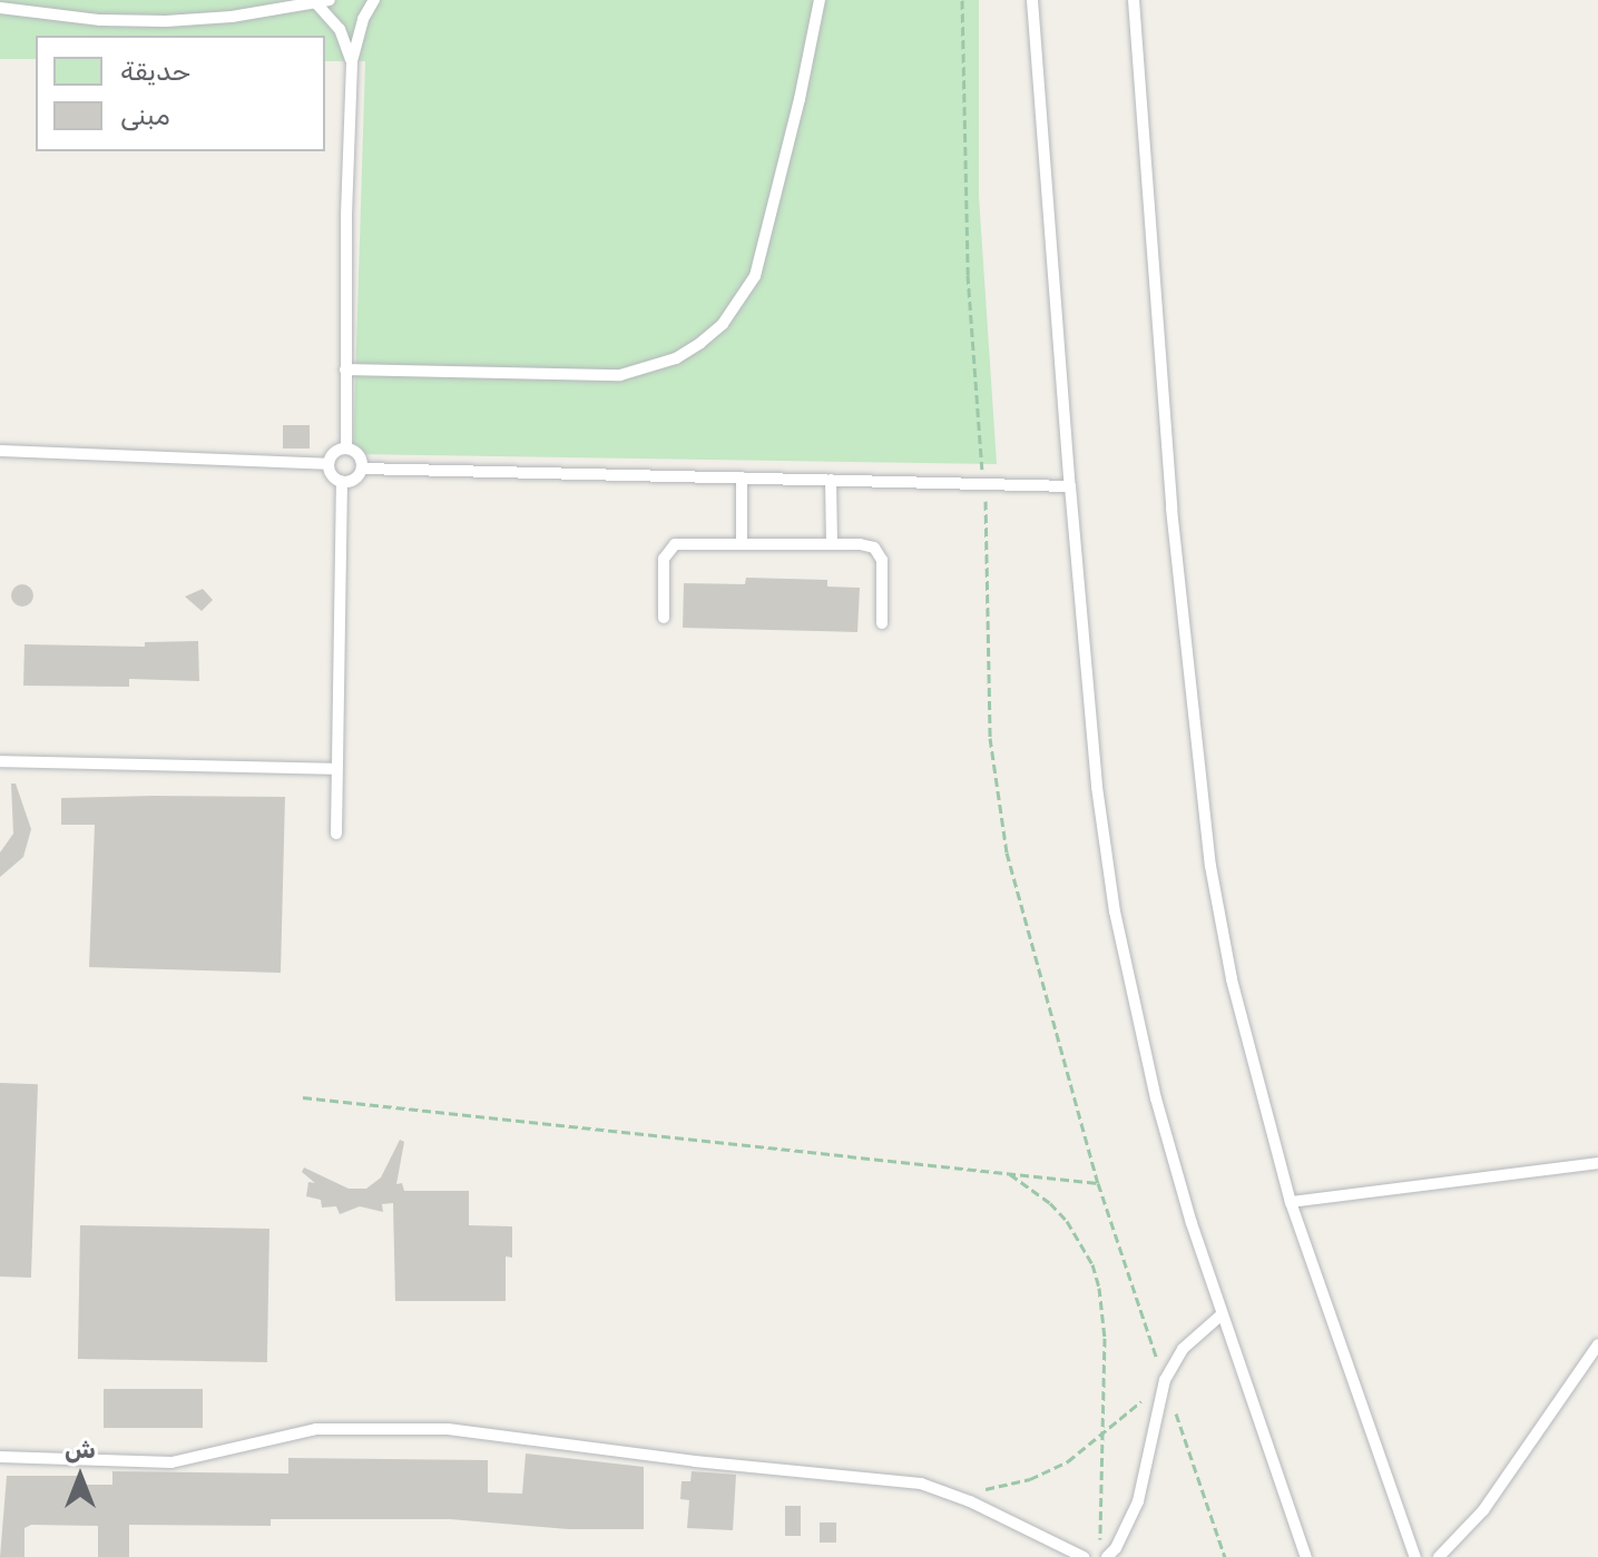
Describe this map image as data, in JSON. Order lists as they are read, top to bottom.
{
  "legend": ["حديقة", "مبنى"],
  "north": "top"
}
